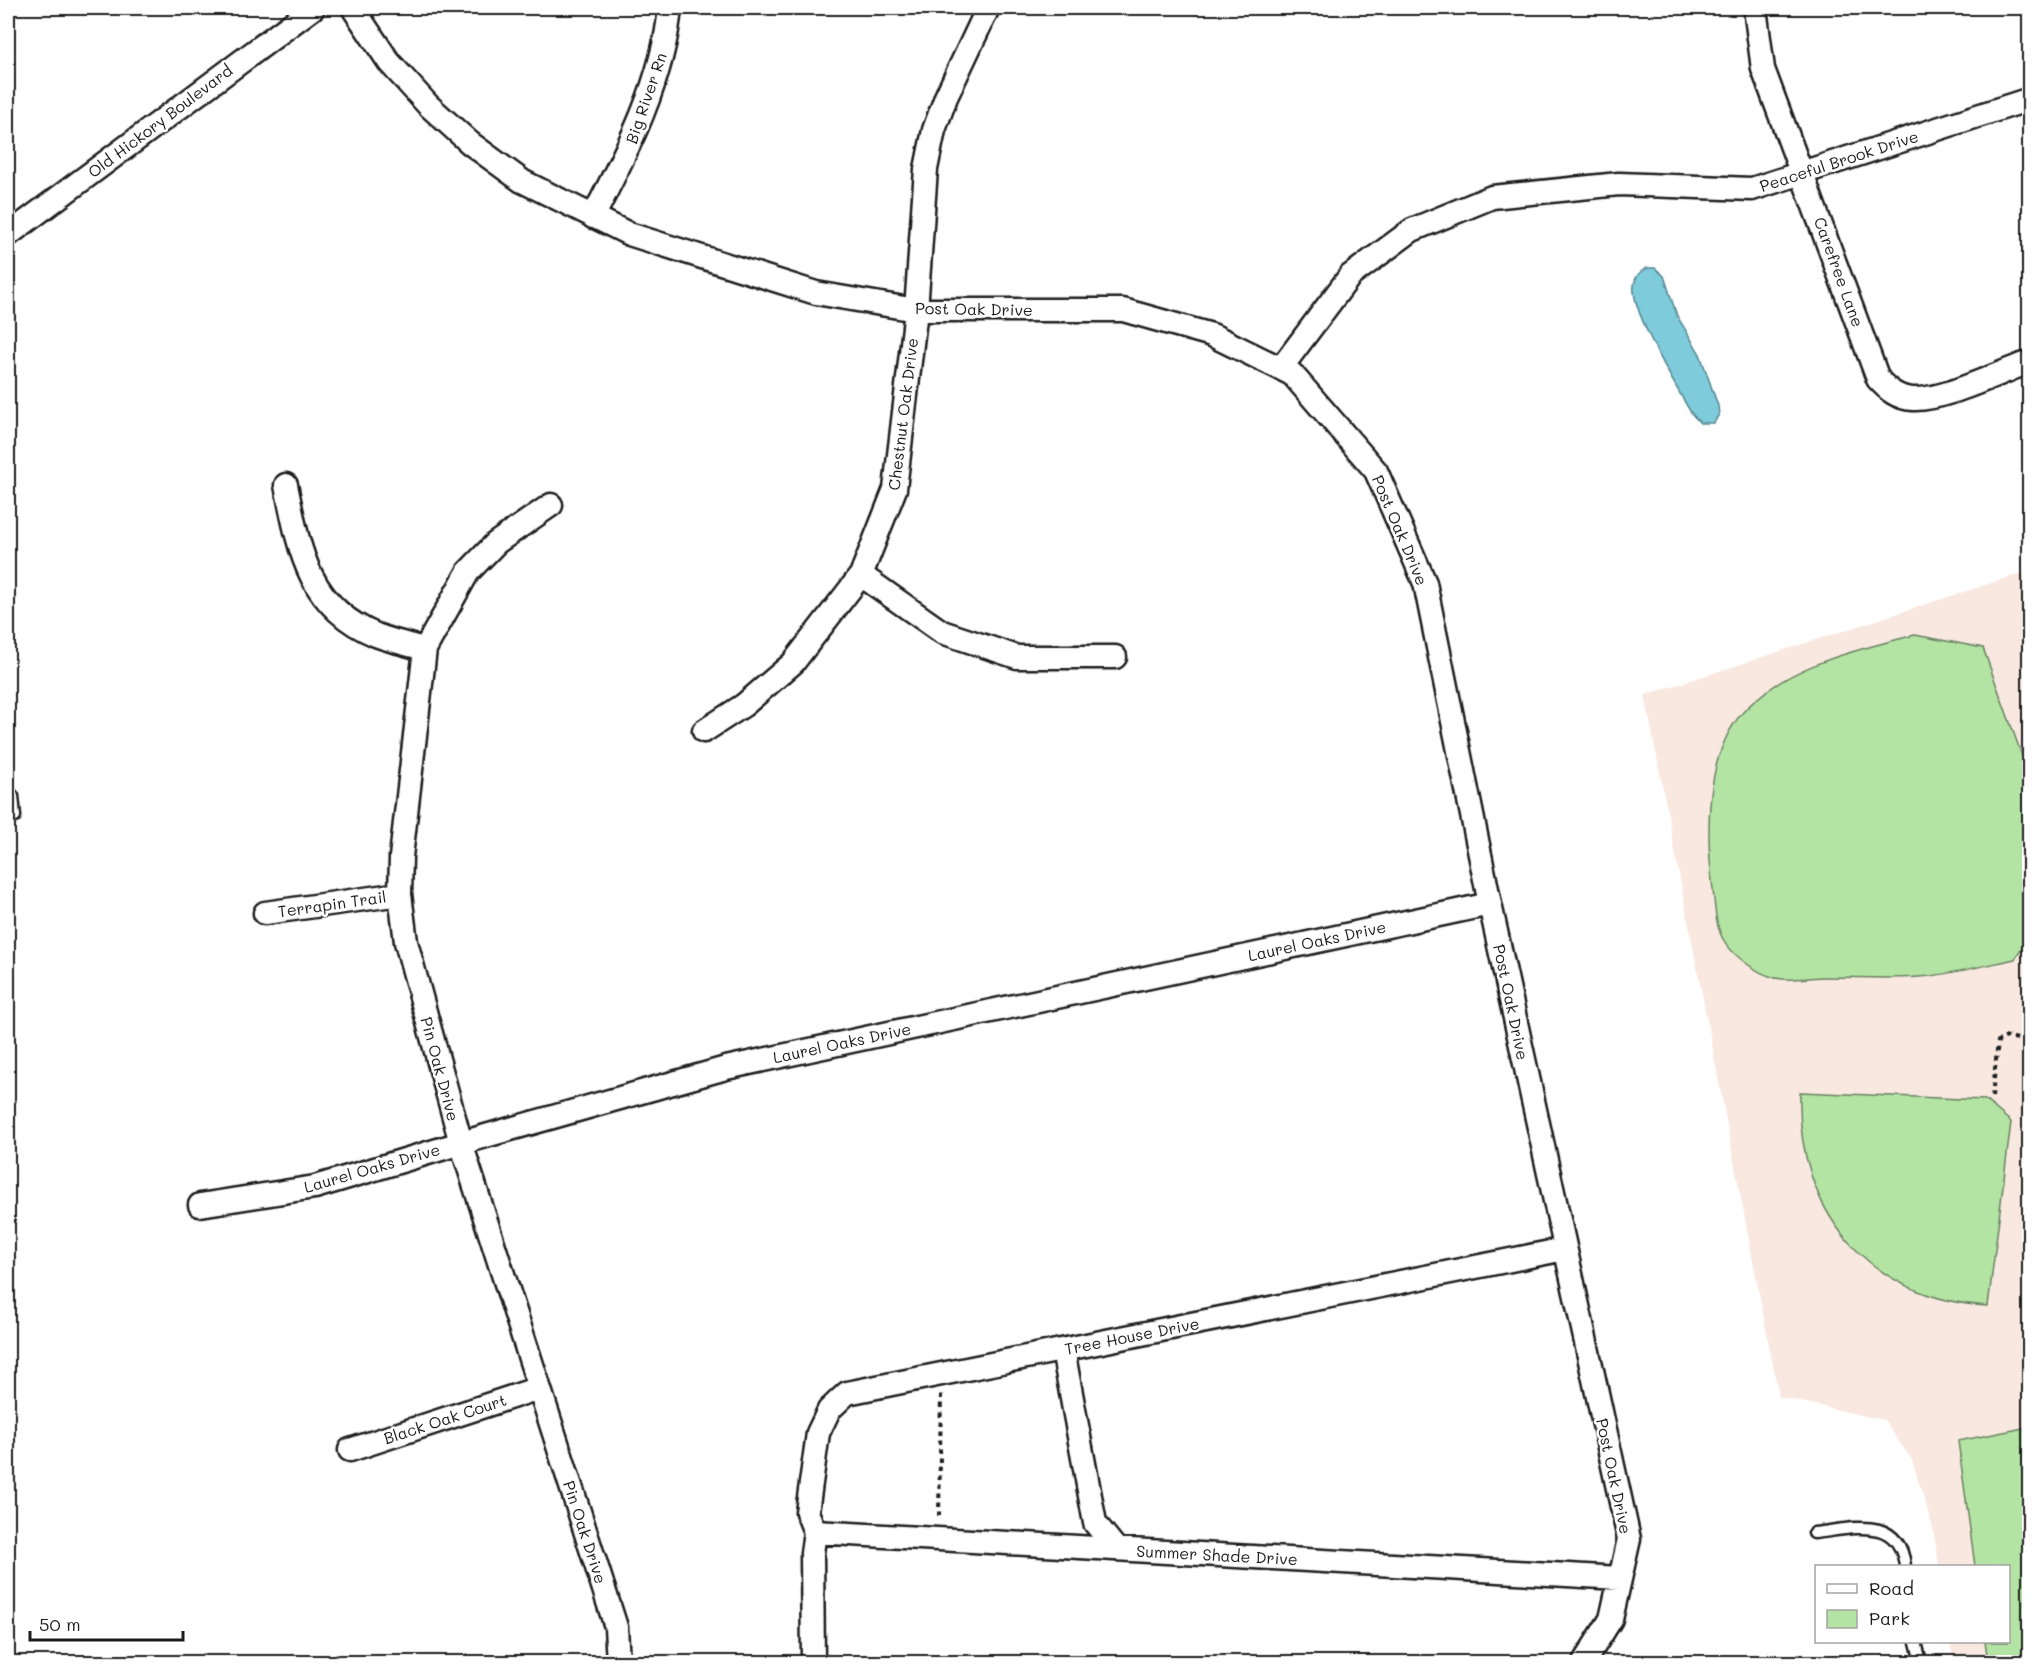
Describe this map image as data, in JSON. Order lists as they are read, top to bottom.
{
  "streets": {
    "street": [
      "Big River Rn",
      "Old Hickory Boulevard",
      "Peaceful Brook Drive",
      "Carefree Lane",
      "Post Oak Drive",
      "Chestnut Oak Drive",
      "Terrapin Trail",
      "Laurel Oaks Drive",
      "Pin Oak Drive",
      "Tree House Drive",
      "Black Oak Court",
      "Summer Shade Drive"
    ]
  },
  "crossings": [
    ["Big River Rn", "Post Oak Drive"],
    ["Peaceful Brook Drive", "Carefree Lane"],
    ["Peaceful Brook Drive", "Post Oak Drive"],
    ["Post Oak Drive", "Chestnut Oak Drive"],
    ["Post Oak Drive", "Laurel Oaks Drive"],
    ["Post Oak Drive", "Tree House Drive"],
    ["Post Oak Drive", "Summer Shade Drive"],
    ["Terrapin Trail", "Pin Oak Drive"],
    ["Laurel Oaks Drive", "Pin Oak Drive"],
    ["Pin Oak Drive", "Black Oak Court"],
    ["Tree House Drive", "Summer Shade Drive"]
  ],
  "legend": ["Road", "Park"],
  "scale_bar": "50 m"
}
